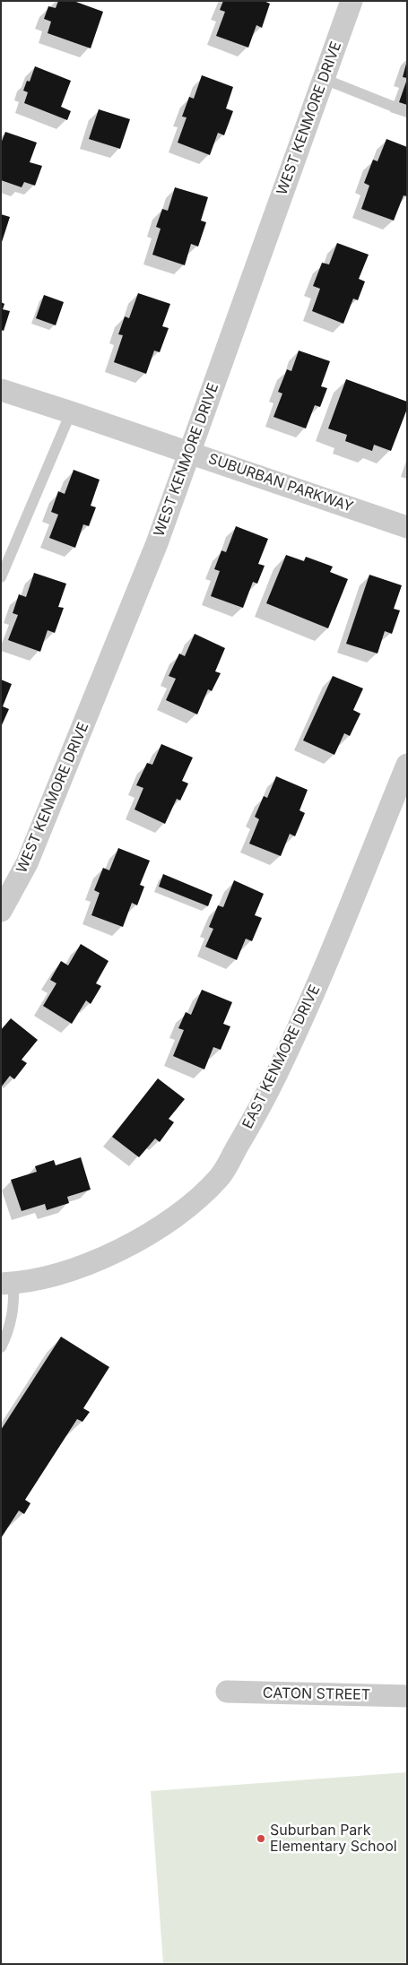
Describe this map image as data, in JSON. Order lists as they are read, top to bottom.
{
  "streets": {
    "street": [
      "WEST KENMORE DRIVE",
      "SUBURBAN PARKWAY",
      "EAST KENMORE DRIVE",
      "CATON STREET"
    ]
  },
  "crossings": [
    ["WEST KENMORE DRIVE", "SUBURBAN PARKWAY"]
  ],
  "places": ["Suburban Park Elementary School"]
}
